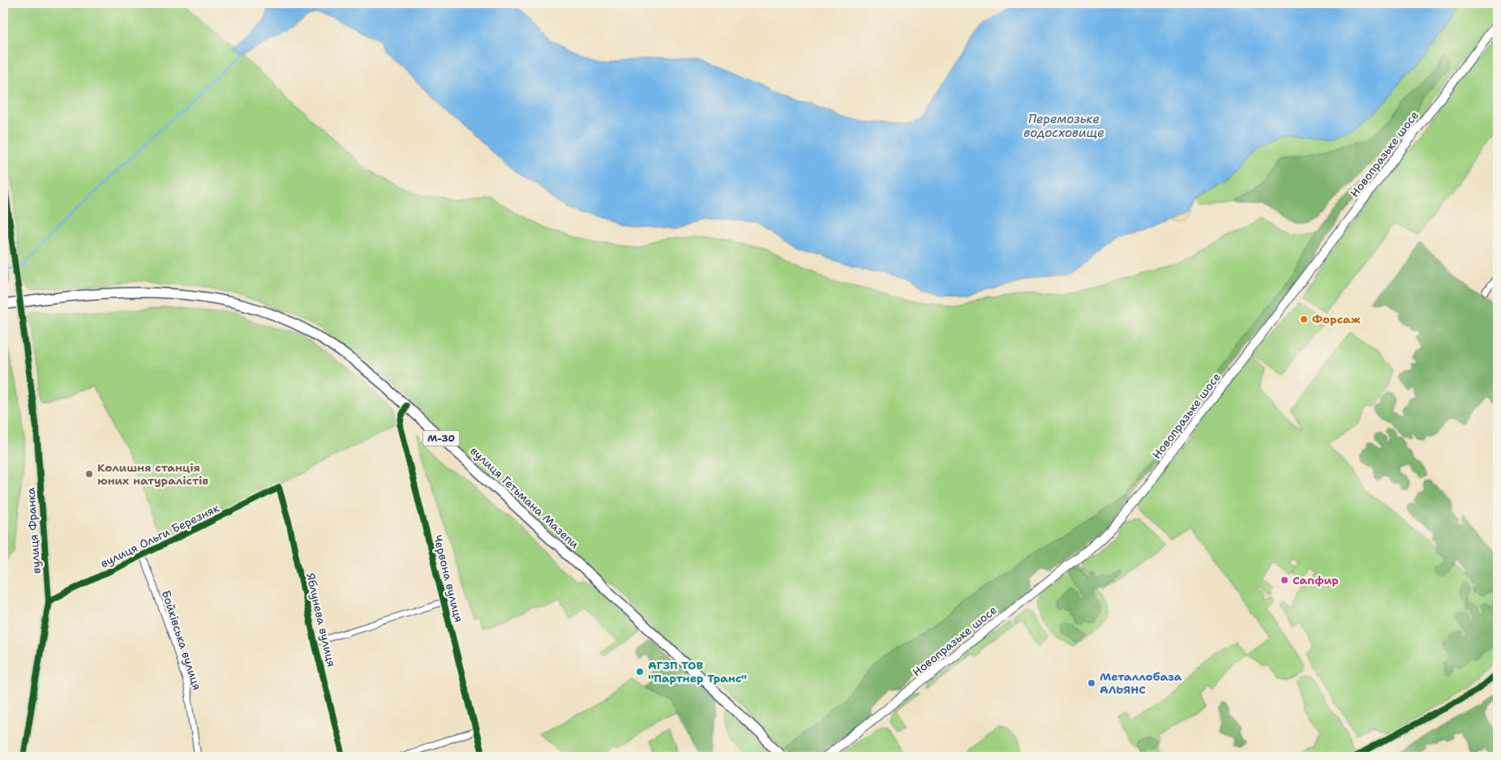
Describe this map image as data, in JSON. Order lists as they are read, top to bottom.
{
  "streets": {
    "highway": ["М-30", "вулиця Гетьмана Мазепи"],
    "main road": ["Новопразьке шосе"],
    "street": [
      "вулиця Франка",
      "вулиця Ольги Березняк",
      "Червона вулиця",
      "Яблунева вулиця",
      "Бойківська вулиця"
    ]
  },
  "crossings": [
    ["вулиця Гетьмана Мазепи", "вулиця Франка"],
    ["вулиця Гетьмана Мазепи", "Червона вулиця"],
    ["вулиця Франка", "вулиця Ольги Березняк"],
    ["вулиця Ольги Березняк", "Яблунева вулиця"],
    ["вулиця Ольги Березняк", "Бойківська вулиця"]
  ],
  "water": ["Перемозьке водосховище"],
  "places": [
    "Форсаж",
    "Колишня станція юних натуралістів",
    "Сапфир",
    "АГЗП ТОВ \"Партнер Транс\"",
    "Металлобаза АЛЬЯНС"
  ]
}
